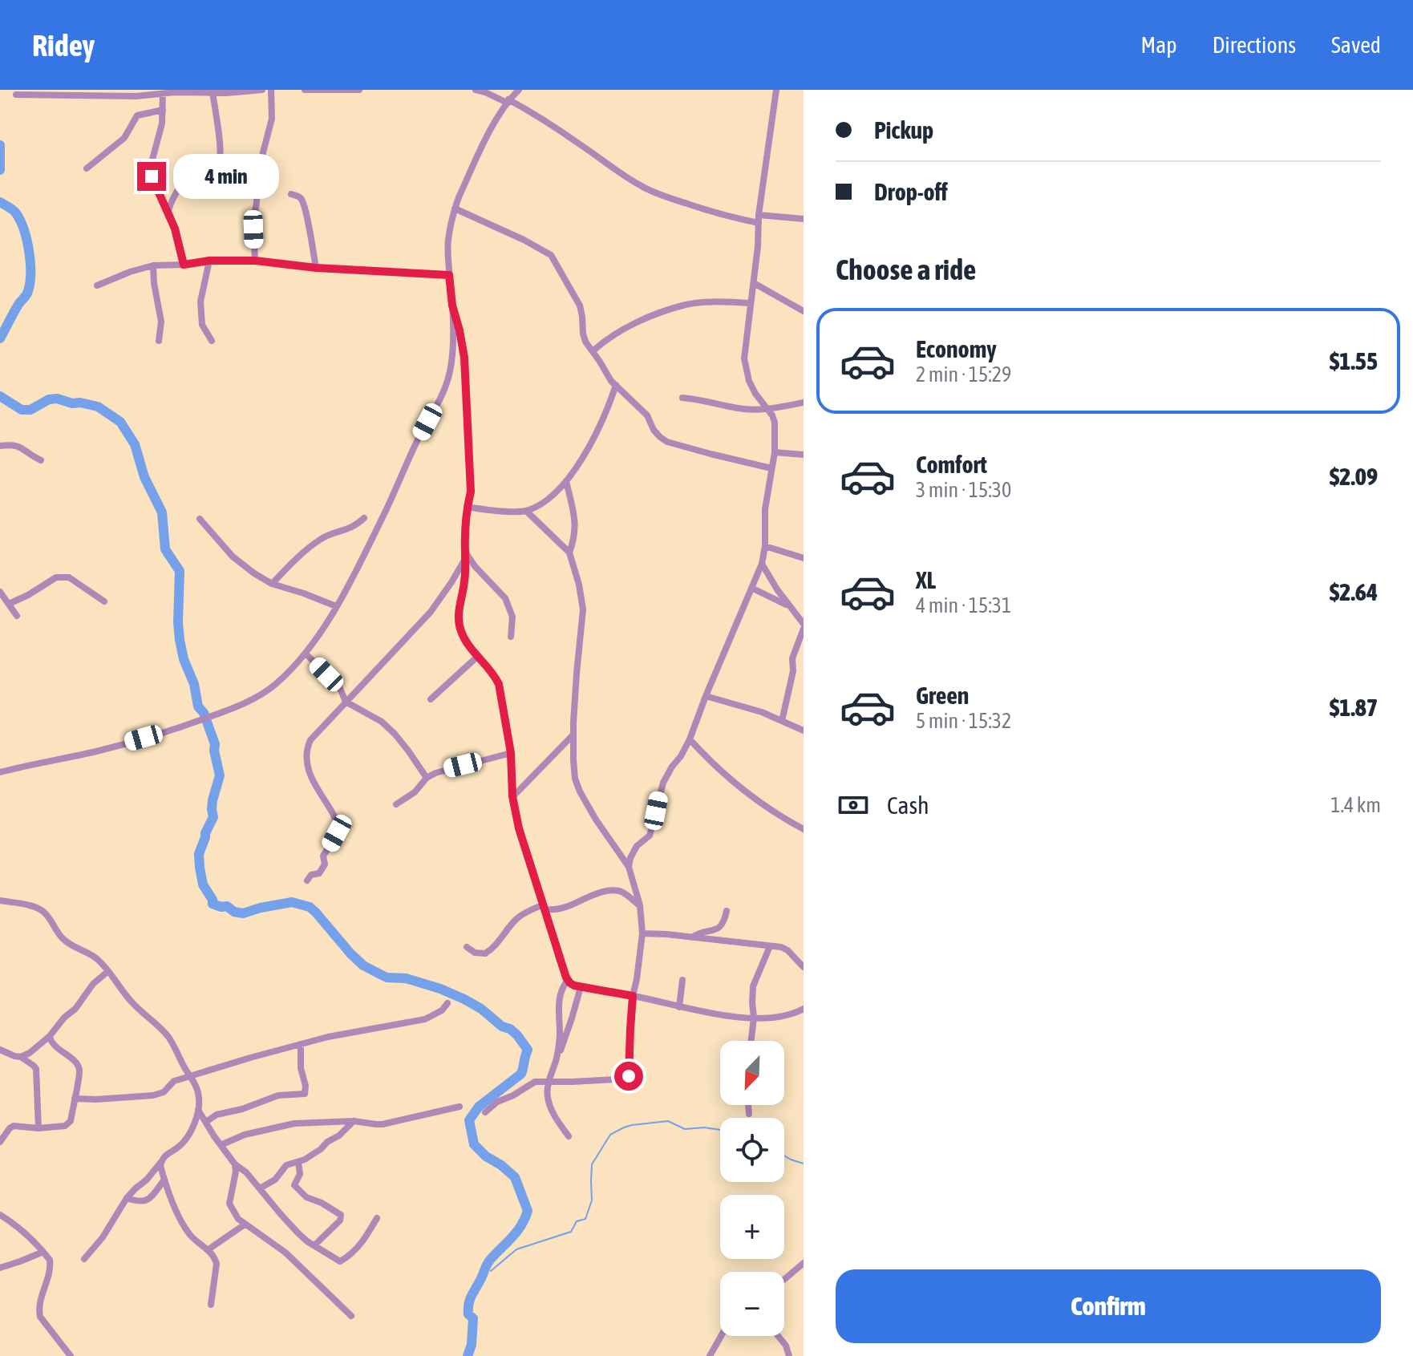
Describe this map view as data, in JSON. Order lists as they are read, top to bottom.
{
  "north": "bottom left",
  "page": {
    "header": "Ridey",
    "nav": ["Map", "Directions", "Saved"],
    "banner": ["Pickup", "Drop-off"],
    "bubble": "4 min",
    "heading": "Choose a ride",
    "list": [
      {
        "name": "Economy",
        "note": "2 min · 15:29",
        "value": "$1.55"
      },
      {
        "name": "Comfort",
        "note": "3 min · 15:30",
        "value": "$2.09"
      },
      {
        "name": "XL",
        "note": "4 min · 15:31",
        "value": "$2.64"
      },
      {
        "name": "Green",
        "note": "5 min · 15:32",
        "value": "$1.87"
      }
    ],
    "pay": ["Cash", "1.4 km"],
    "map_buttons": ["+", "−"],
    "buttons": "Confirm"
  }
}
